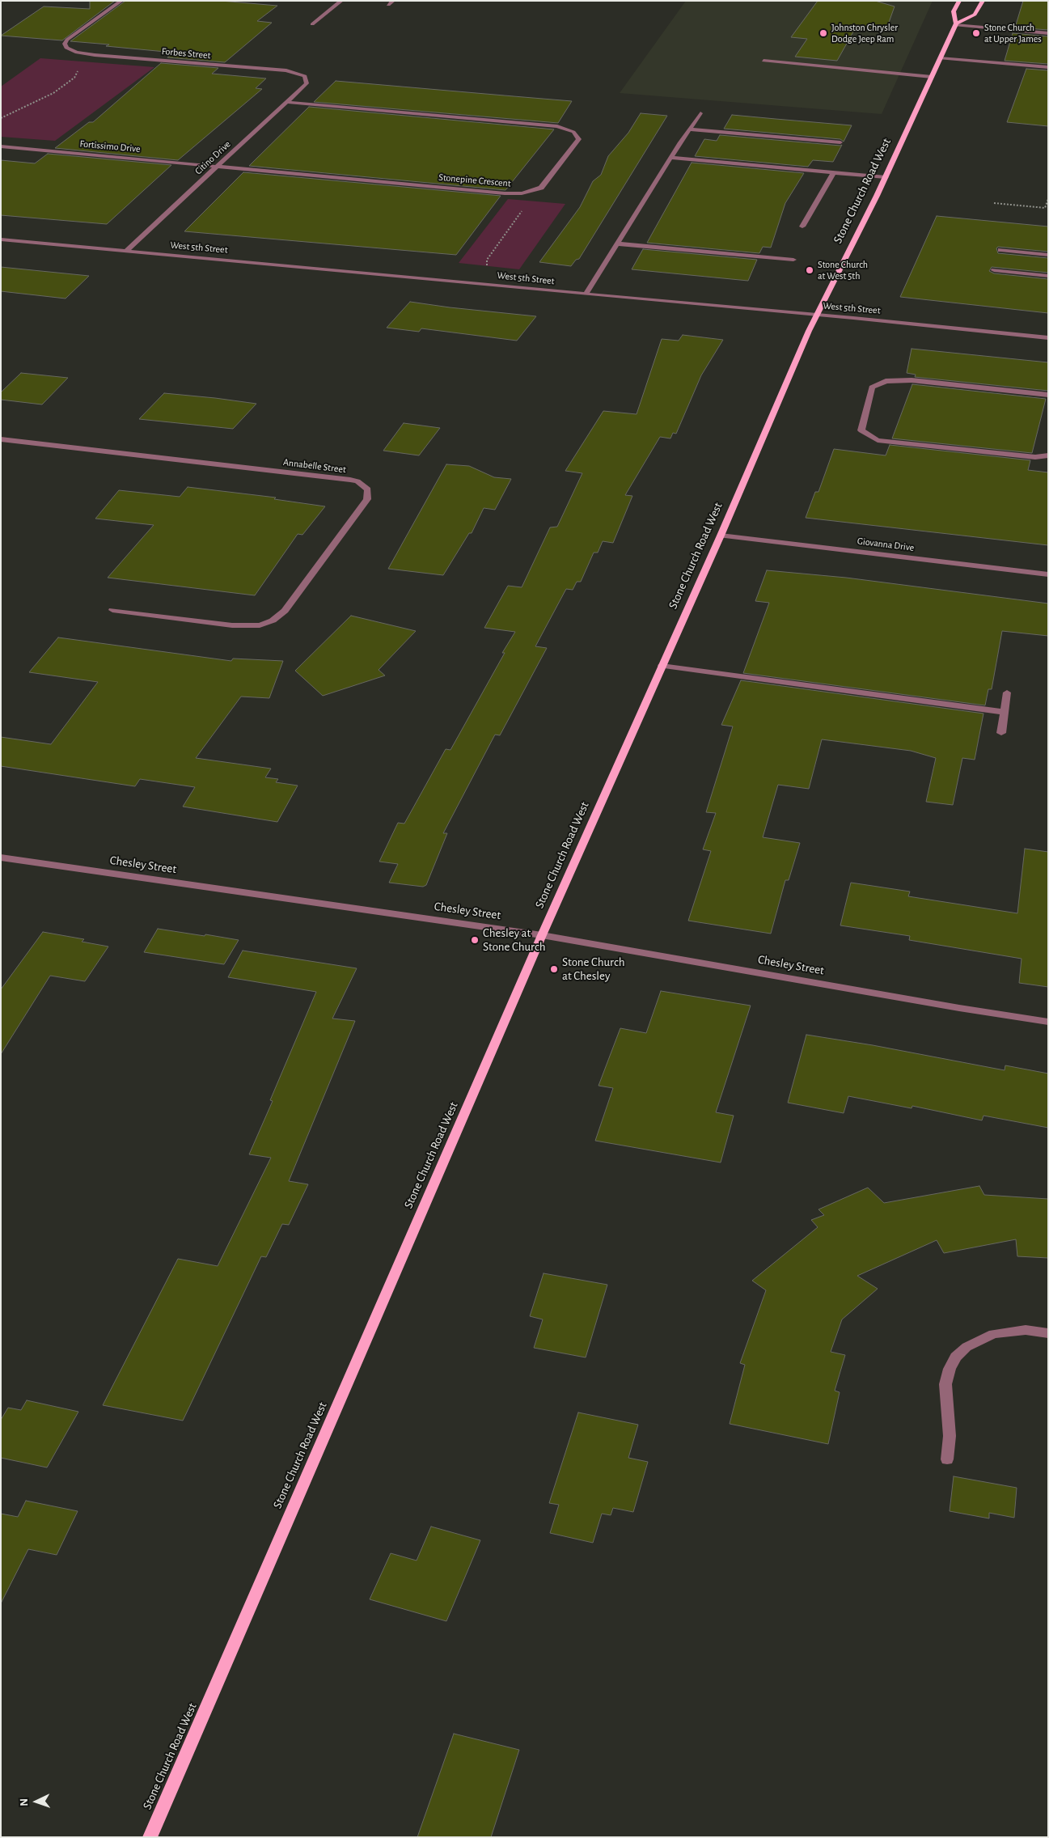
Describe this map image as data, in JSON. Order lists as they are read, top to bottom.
{
  "streets": {
    "main road": ["Stone Church Road West"],
    "street": [
      "Forbes Street",
      "Fortissimo Drive",
      "Citino Drive",
      "Stonepine Crescent",
      "West 5th Street",
      "Annabelle Street",
      "Giovanna Drive",
      "Chesley Street"
    ]
  },
  "crossings": [
    ["Forbes Street", "Citino Drive"],
    ["Fortissimo Drive", "Citino Drive"],
    ["Fortissimo Drive", "Stonepine Crescent"],
    ["Citino Drive", "Stonepine Crescent"],
    ["Citino Drive", "West 5th Street"],
    ["Stone Church Road West", "West 5th Street"],
    ["Stone Church Road West", "Giovanna Drive"],
    ["Stone Church Road West", "Chesley Street"]
  ],
  "places": [
    "Johnston Chrysler Dodge Jeep Ram",
    "Stone Church at Upper James",
    "Stone Church at West 5th",
    "Chesley at Stone Church",
    "Stone Church at Chesley"
  ],
  "north": "left"
}
